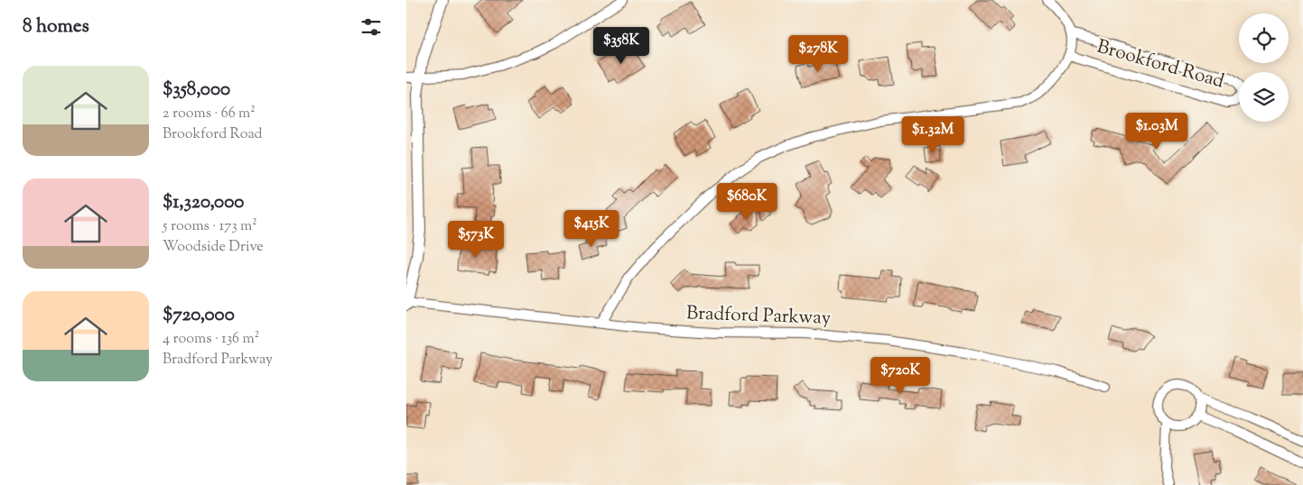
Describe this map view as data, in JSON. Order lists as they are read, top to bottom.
{
  "streets": {
    "street": ["Brookford Road", "Bradford Parkway"]
  },
  "page": {
    "heading": "8 homes",
    "price": [
      "$358K",
      "$278K",
      "$1.03M",
      "$1.32M",
      "$680K",
      "$415K",
      "$573K",
      "$720K"
    ],
    "list": [
      {
        "name": "$358,000",
        "note": "2 rooms · 66 m² · Brookford Road"
      },
      {
        "name": "$1,320,000",
        "note": "5 rooms · 173 m² · Woodside Drive"
      },
      {
        "name": "$720,000",
        "note": "4 rooms · 136 m² · Bradford Parkway"
      }
    ]
  }
}
